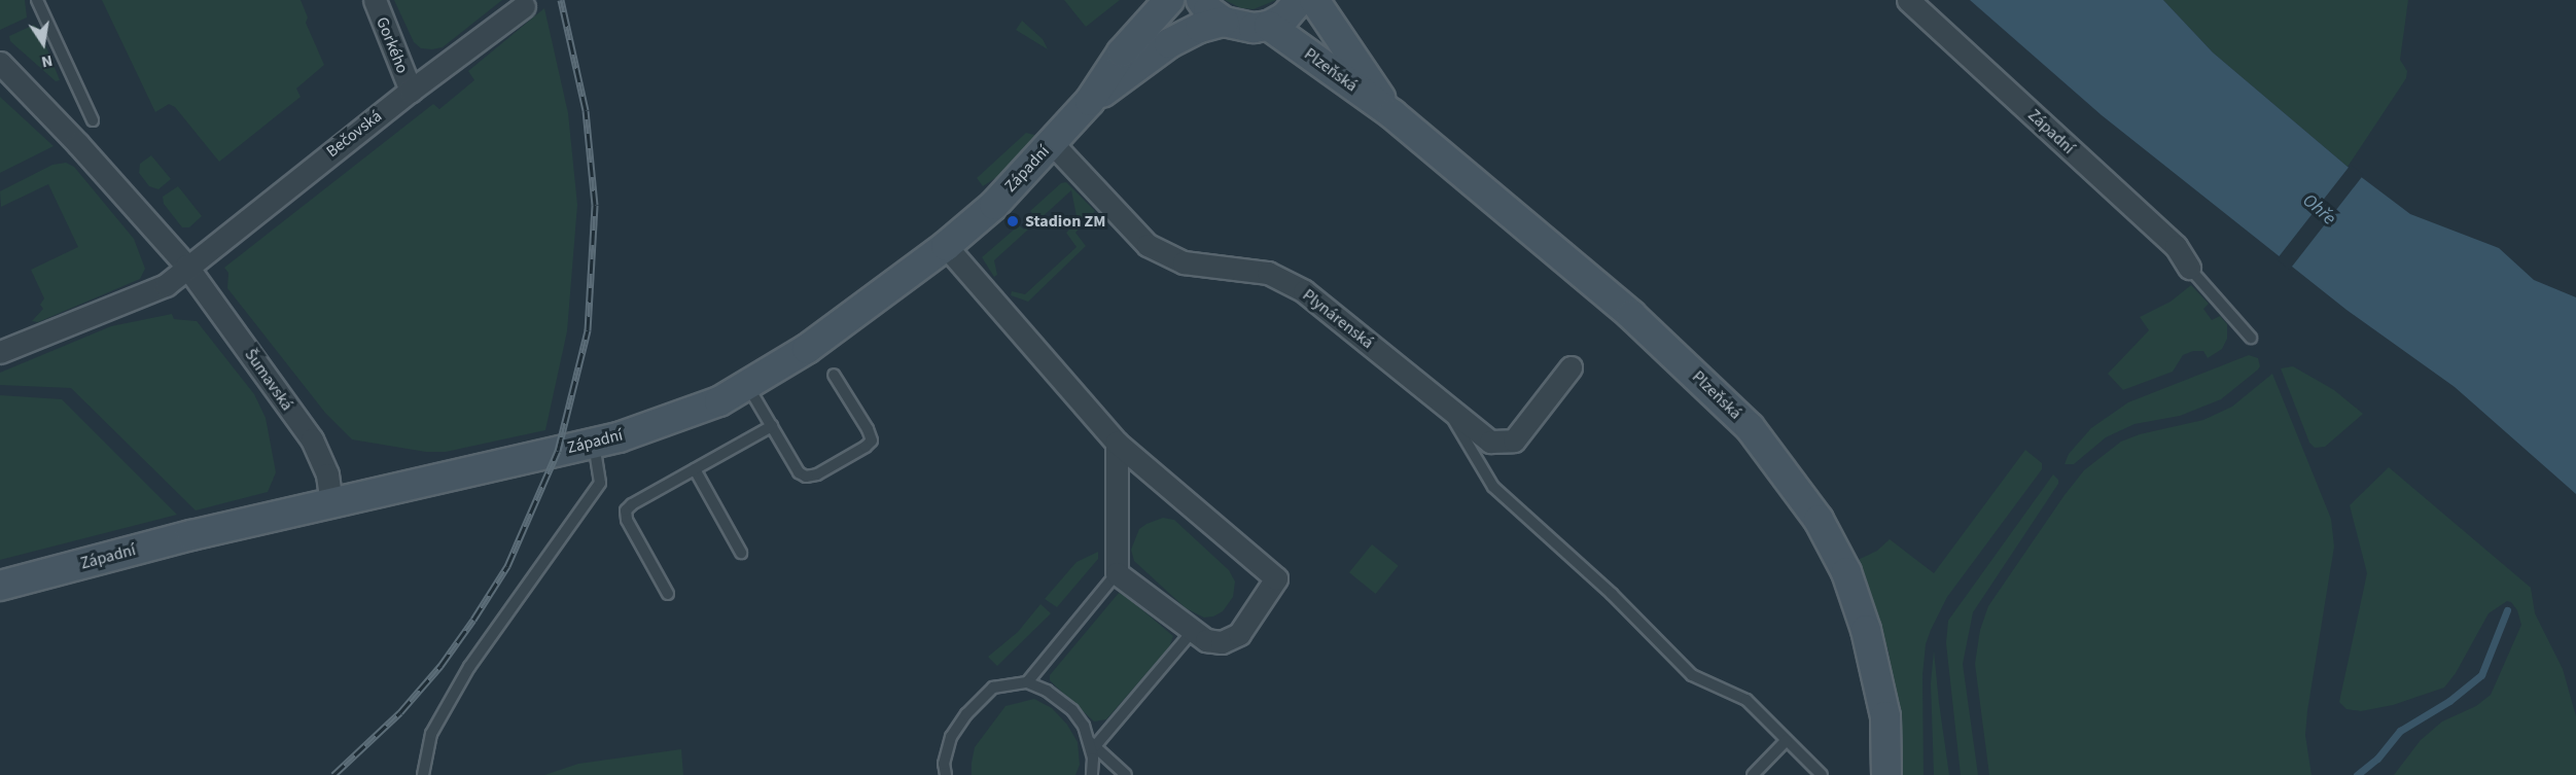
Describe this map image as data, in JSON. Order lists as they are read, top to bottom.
{
  "streets": {
    "street": [
      "Gorkého",
      "Plzeňská",
      "Západní",
      "Bečovská",
      "Plynárenská",
      "Šumavská"
    ]
  },
  "crossings": [
    ["Gorkého", "Bečovská"],
    ["Plzeňská", "Západní"],
    ["Západní", "Plynárenská"],
    ["Západní", "Šumavská"],
    ["Bečovská", "Šumavská"]
  ],
  "water": ["Ohře"],
  "places": ["Stadion ZM"],
  "north": "bottom"
}
